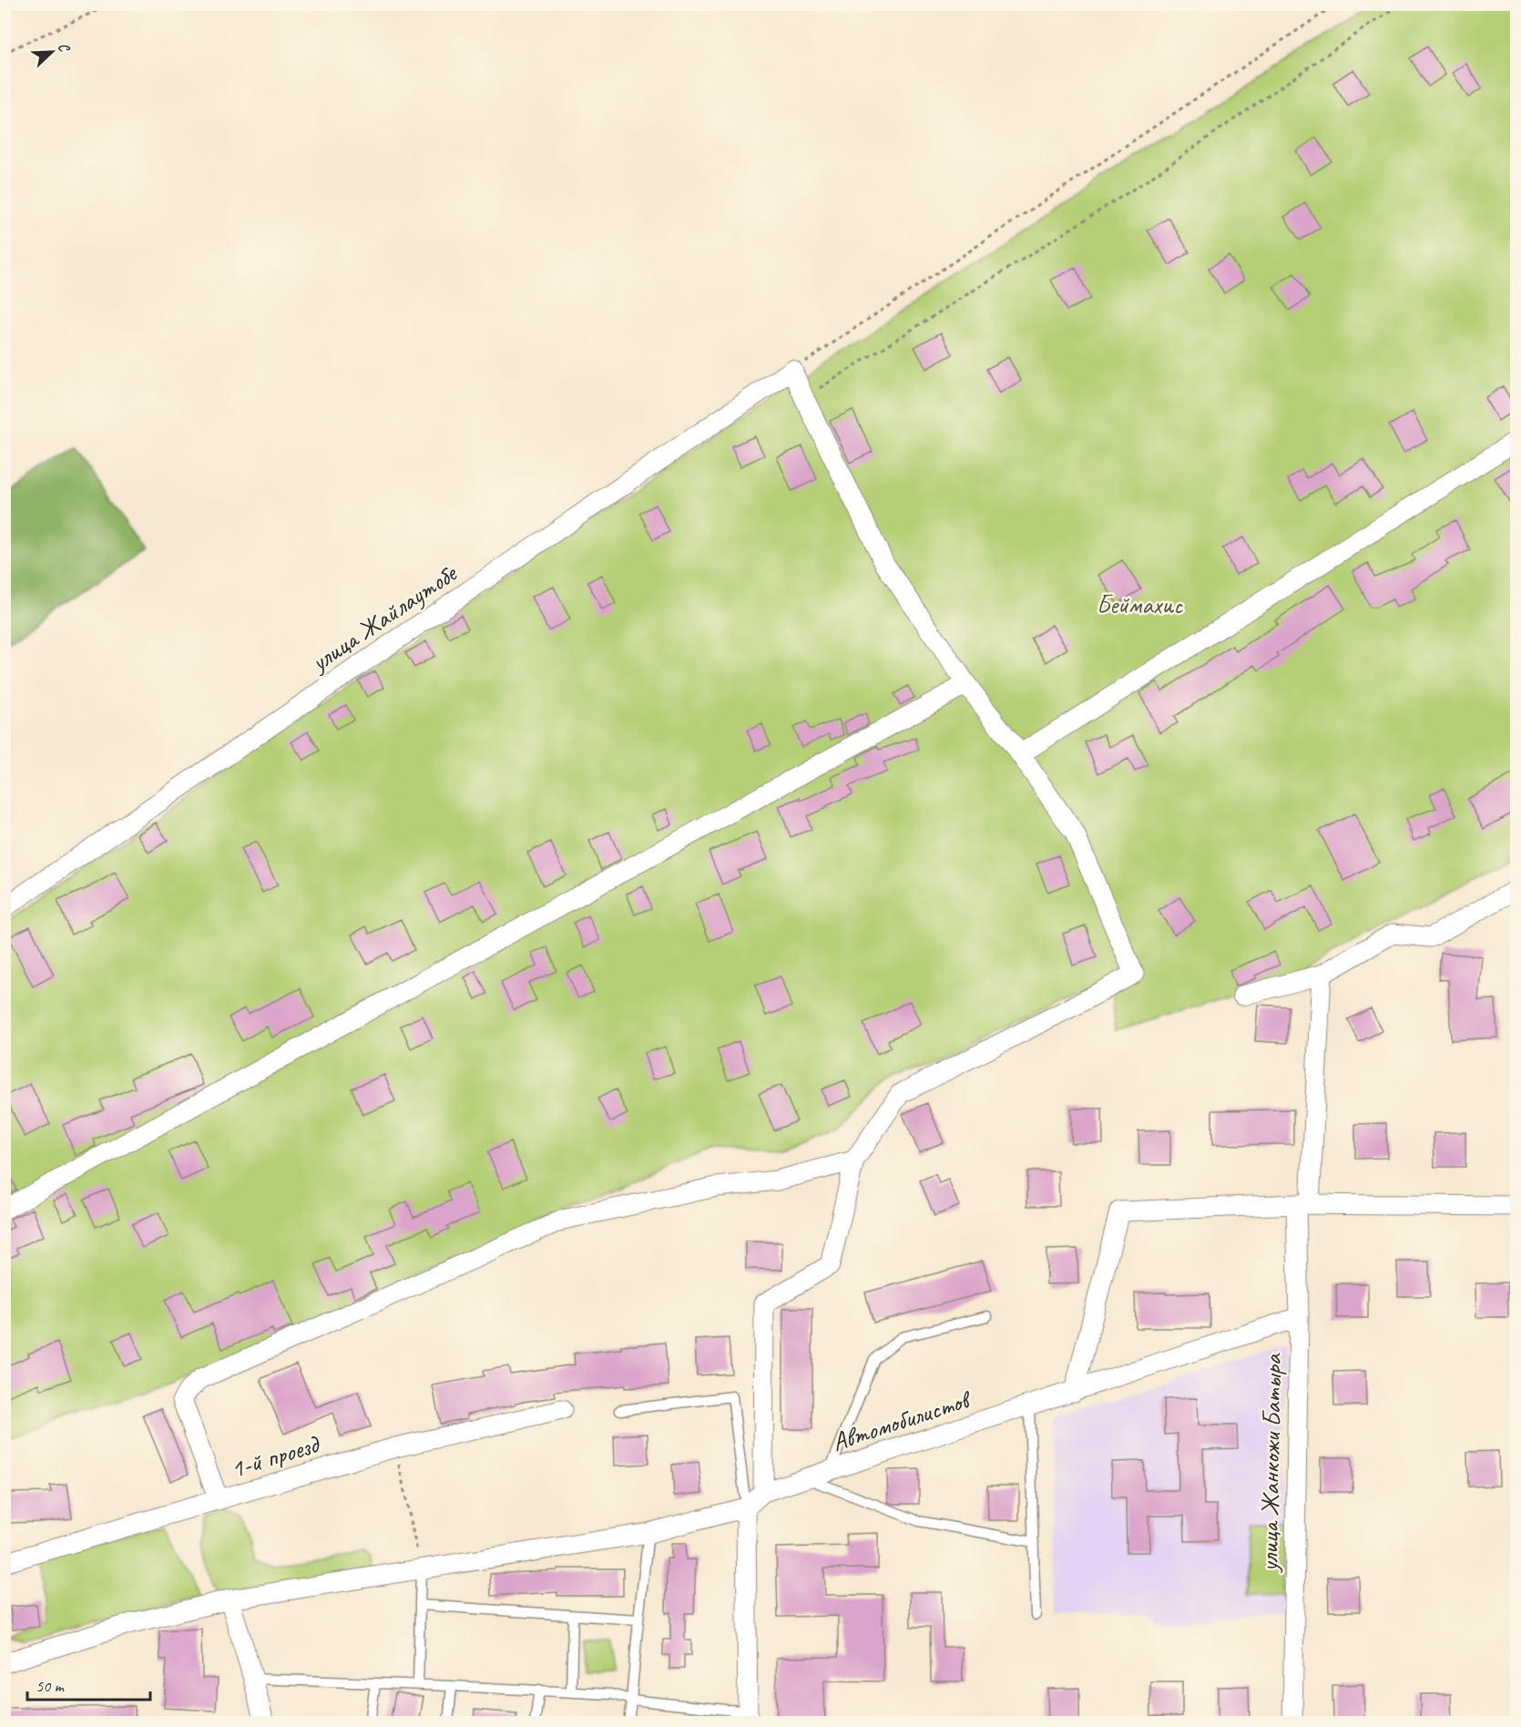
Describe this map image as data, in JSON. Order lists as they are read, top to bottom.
{
  "streets": {
    "street": [
      "улица Жайлаутобе",
      "Автомобилистов",
      "1-й проезд",
      "улица Жанкожи Батыра"
    ]
  },
  "crossings": [
    ["Автомобилистов", "улица Жанкожи Батыра"]
  ],
  "parks": ["Беймахис"],
  "scale_bar": "50 m",
  "north": "top right"
}
